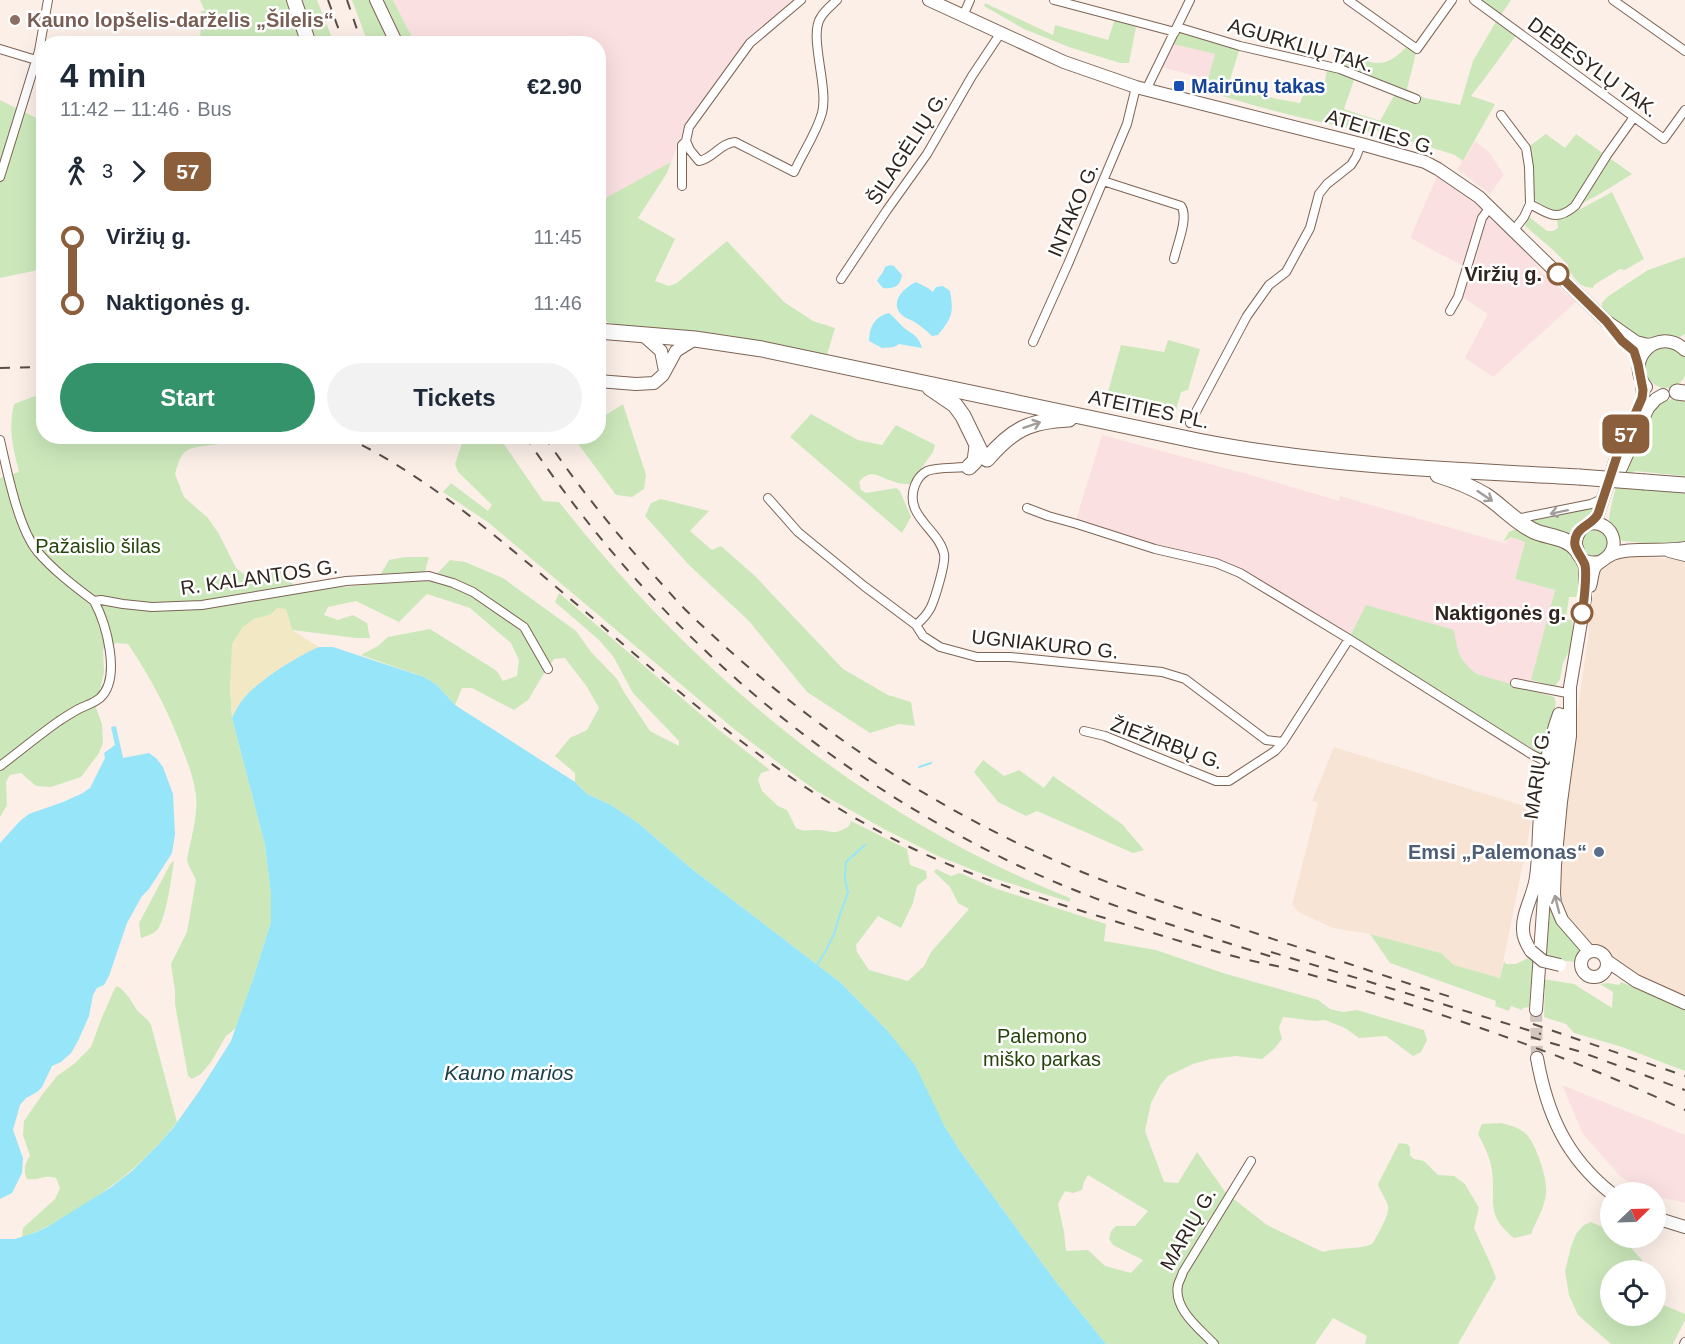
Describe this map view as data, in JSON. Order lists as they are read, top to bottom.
{
  "streets": {
    "highway": ["ATEITIES PL."],
    "street": [
      "AGURKLIŲ TAK.",
      "DEBESYLŲ TAK.",
      "ATEITIES G.",
      "ŠILAGĖLIŲ G.",
      "INTAKO G.",
      "R. KALANTOS G.",
      "UGNIAKURO G.",
      "ŽIEŽIRBŲ G.",
      "MARIŲ G."
    ]
  },
  "crossings": [
    ["AGURKLIŲ TAK.", "INTAKO G."],
    ["ATEITIES G.", "ŠILAGĖLIŲ G."],
    ["ATEITIES G.", "INTAKO G."],
    ["UGNIAKURO G.", "ŽIEŽIRBŲ G."]
  ],
  "water": ["Kauno marios"],
  "parks": ["Pažaislio šilas", "Palemono miško parkas"],
  "places": {
    "other": [
      "Kauno lopšelis-darželis „Šilelis“",
      "Viržių g.",
      "Naktigonės g.",
      "Emsi „Palemonas“"
    ],
    "transit": ["Mairūnų takas"]
  },
  "lines": ["bus line 57"],
  "north": "top right",
  "page": {
    "on_map": "57",
    "heading": ["4 min", "11:42 – 11:46 · Bus", "€2.90"],
    "legs": ["3", "57"],
    "list": [
      {
        "name": "Viržių g.",
        "value": "11:45"
      },
      {
        "name": "Naktigonės g.",
        "value": "11:46"
      }
    ],
    "buttons": ["Start", "Tickets"]
  }
}
